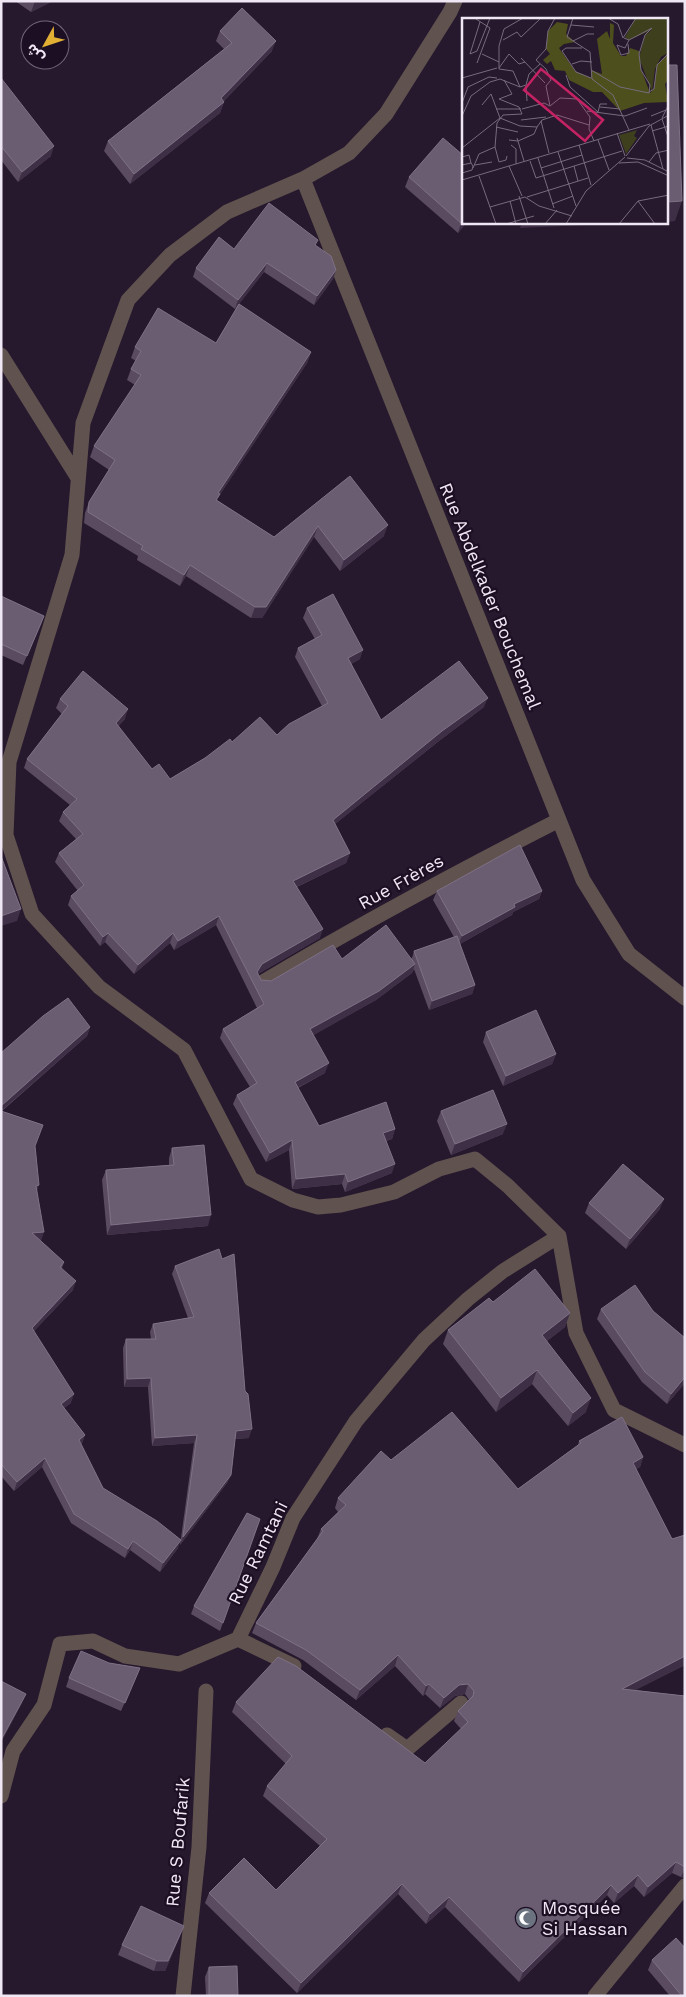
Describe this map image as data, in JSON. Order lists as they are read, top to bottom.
{
  "streets": {
    "street": [
      "Rue Abdelkader Bouchemal",
      "Rue Frères",
      "Rue Ramtani",
      "Rue S Boufarik"
    ]
  },
  "crossings": [
    ["Rue Abdelkader Bouchemal", "Rue Frères"]
  ],
  "places": {
    "mosque": ["Mosquée Si Hassan"]
  },
  "north": "bottom left"
}
